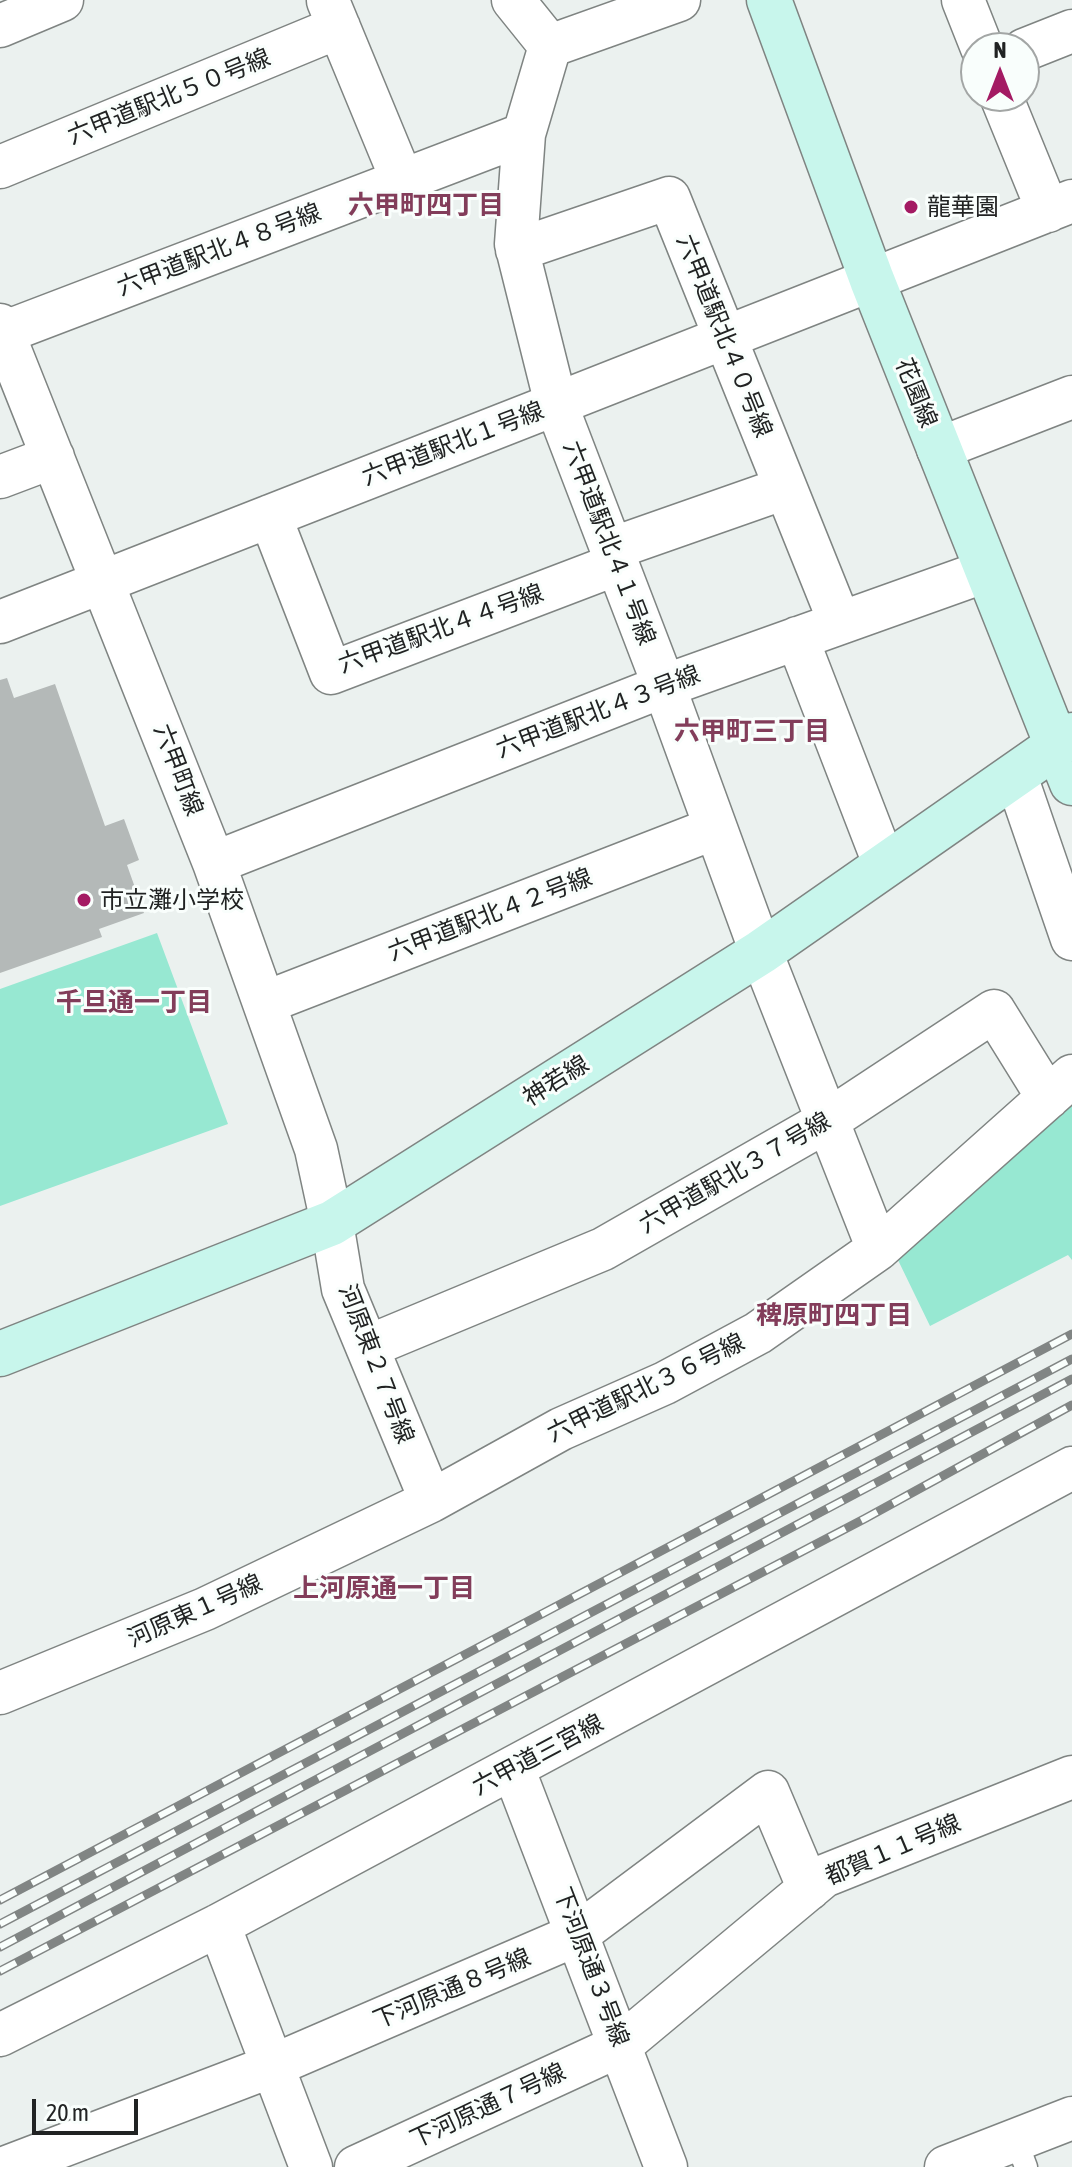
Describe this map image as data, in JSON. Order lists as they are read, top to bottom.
{
  "streets": {
    "street": [
      "六甲道駅北５０号線",
      "六甲道駅北４８号線",
      "六甲道駅北４０号線",
      "花園線",
      "六甲道駅北１号線",
      "六甲道駅北４１号線",
      "六甲道駅北４４号線",
      "六甲道駅北４３号線",
      "六甲町線",
      "六甲道駅北４２号線",
      "神若線",
      "六甲道駅北３７号線",
      "河原東２７号線",
      "六甲道駅北３６号線",
      "河原東１号線",
      "六甲道三宮線",
      "都賀１１号線",
      "下河原通３号線",
      "下河原通８号線",
      "下河原通７号線"
    ]
  },
  "crossings": [
    ["六甲道駅北４８号線", "六甲道駅北１号線"],
    ["六甲道駅北４８号線", "六甲町線"],
    ["六甲道駅北４０号線", "六甲道駅北１号線"],
    ["六甲道駅北４０号線", "六甲道駅北４４号線"],
    ["六甲道駅北４０号線", "六甲道駅北４３号線"],
    ["花園線", "六甲道駅北４３号線"],
    ["花園線", "神若線"],
    ["六甲道駅北１号線", "六甲道駅北４１号線"],
    ["六甲道駅北１号線", "六甲道駅北４４号線"],
    ["六甲道駅北１号線", "六甲町線"],
    ["六甲道駅北４１号線", "六甲道駅北４４号線"],
    ["六甲道駅北４１号線", "六甲道駅北４３号線"],
    ["六甲道駅北４１号線", "六甲道駅北４２号線"],
    ["六甲道駅北４１号線", "神若線"],
    ["六甲道駅北４１号線", "六甲道駅北３７号線"],
    ["六甲道駅北４１号線", "六甲道駅北３６号線"],
    ["六甲道駅北４３号線", "六甲町線"],
    ["六甲町線", "六甲道駅北４２号線"],
    ["六甲町線", "神若線"],
    ["六甲町線", "河原東２７号線"],
    ["神若線", "河原東２７号線"],
    ["六甲道駅北３７号線", "河原東２７号線"],
    ["六甲道駅北３７号線", "六甲道駅北３６号線"],
    ["河原東２７号線", "六甲道駅北３６号線"],
    ["河原東２７号線", "河原東１号線"],
    ["六甲道駅北３６号線", "河原東１号線"],
    ["六甲道三宮線", "下河原通３号線"],
    ["都賀１１号線", "下河原通３号線"],
    ["都賀１１号線", "下河原通８号線"],
    ["都賀１１号線", "下河原通７号線"],
    ["下河原通３号線", "下河原通８号線"],
    ["下河原通３号線", "下河原通７号線"]
  ],
  "districts": [
    "六甲町四丁目",
    "六甲町三丁目",
    "千旦通一丁目",
    "稗原町四丁目",
    "上河原通一丁目"
  ],
  "places": ["龍華園", "市立灘小学校"],
  "scale_bar": "20 m",
  "north": "top"
}
